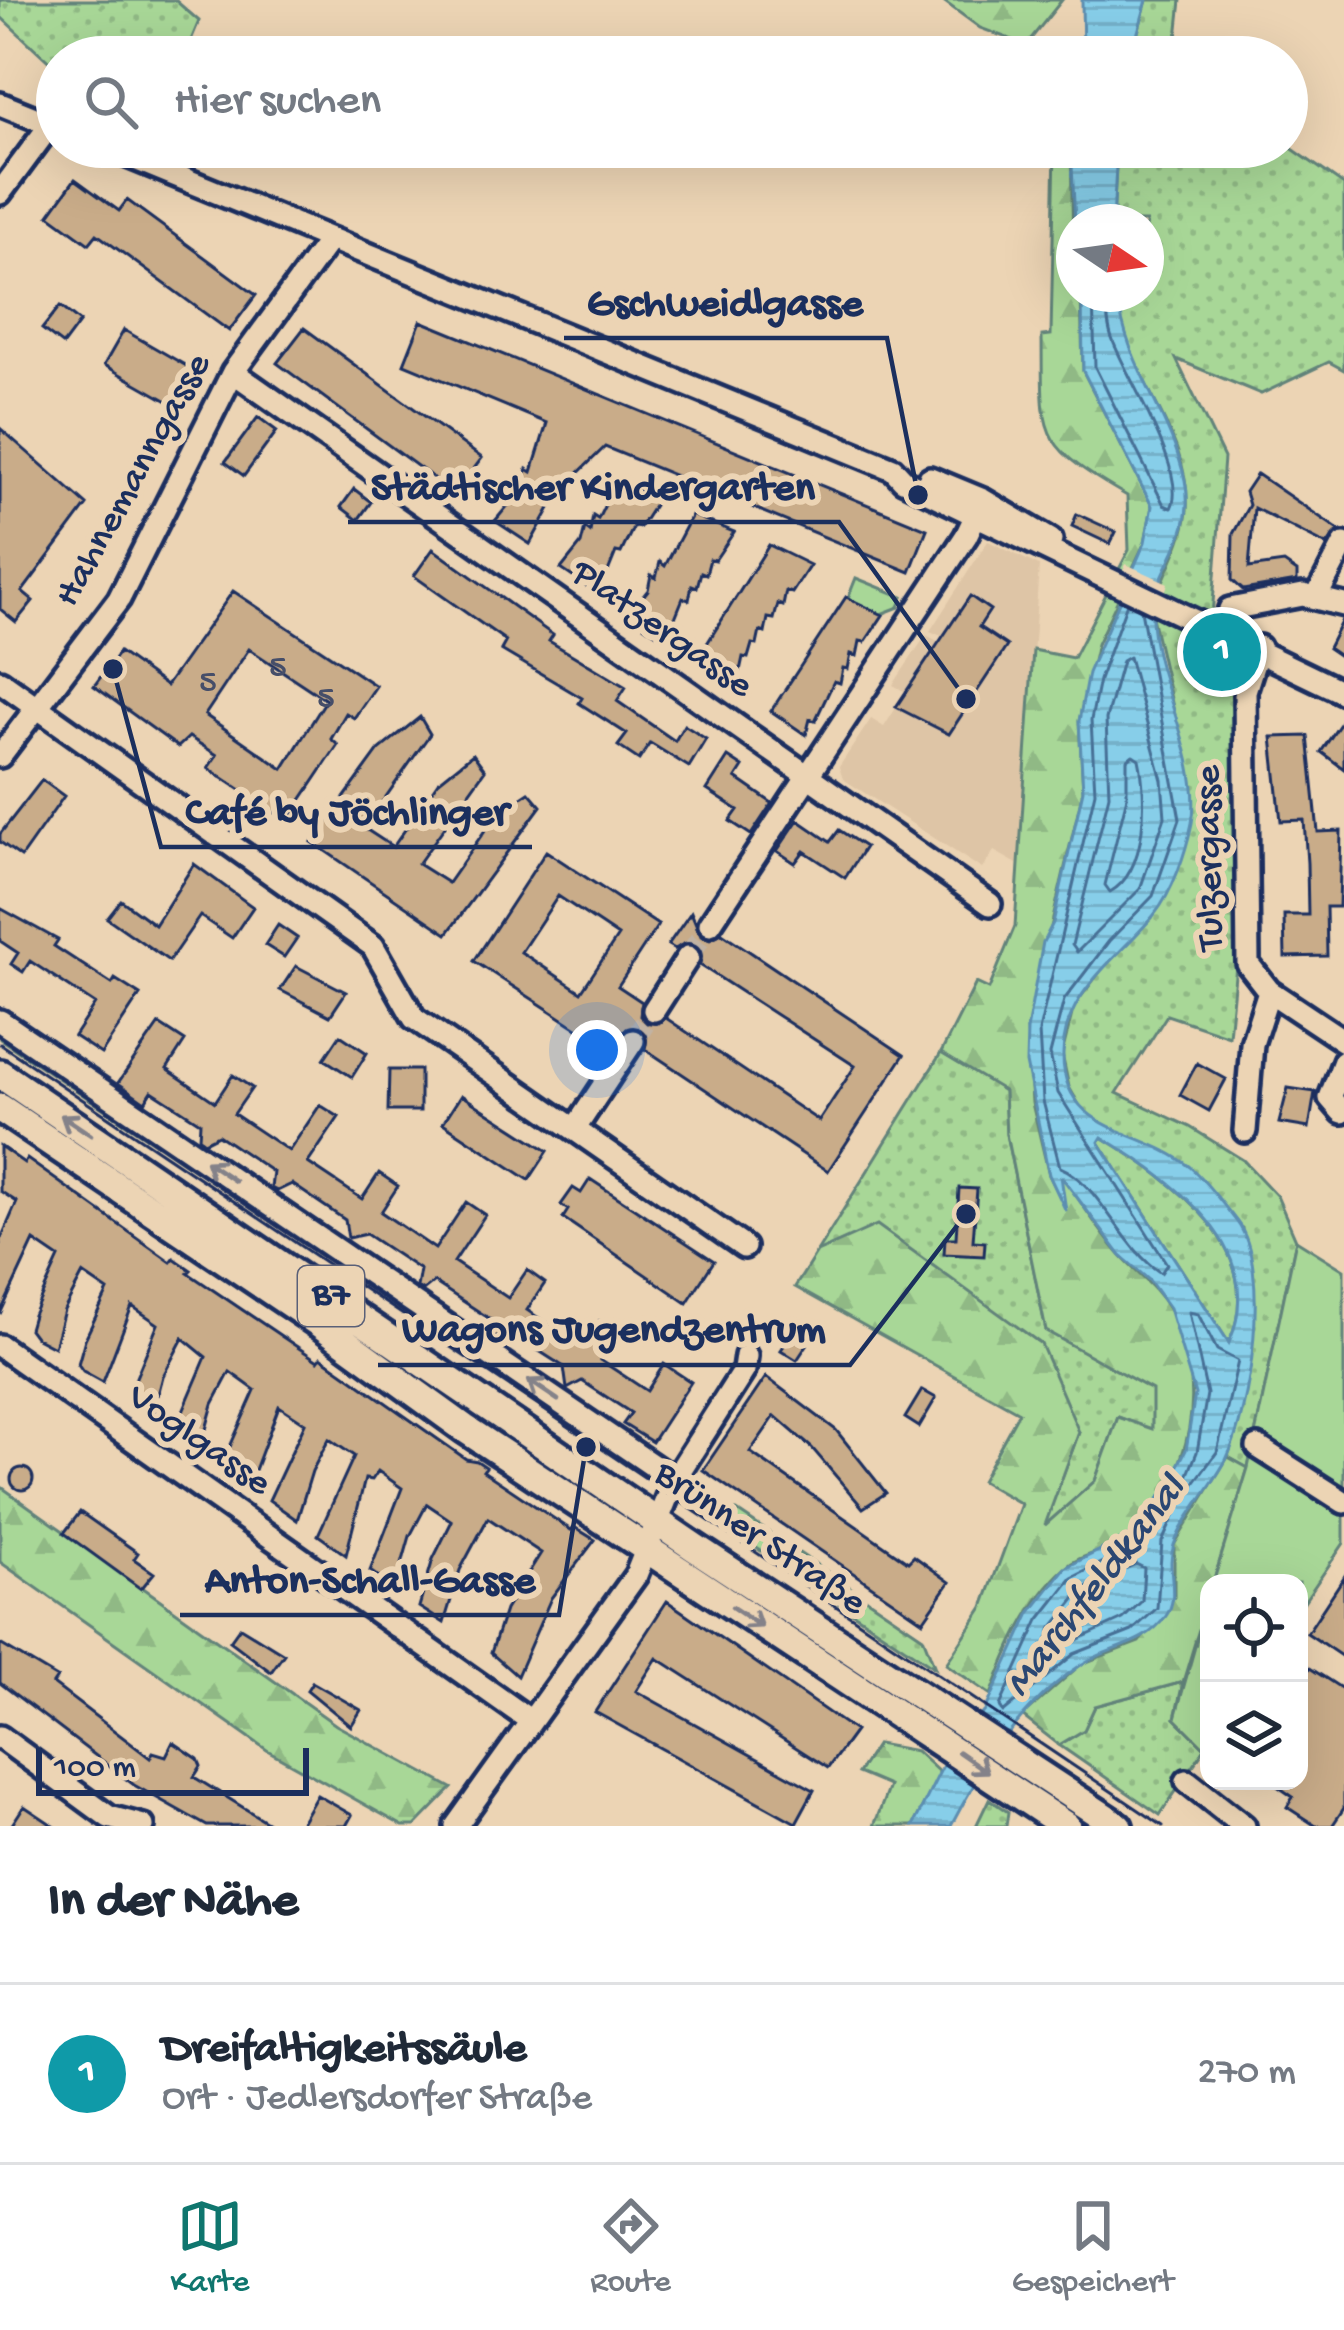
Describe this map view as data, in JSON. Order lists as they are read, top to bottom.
{
  "streets": {
    "main road": ["B7", "Brünner Straße"],
    "street": [
      "Hahnemanngasse",
      "Platzergasse",
      "Tulzergasse",
      "Voglgasse"
    ]
  },
  "crossings": [
    ["Hahnemanngasse", "Platzergasse"]
  ],
  "water": ["Marchfeldkanal"],
  "places": [
    "Gschweidlgasse",
    "Café by Jöchlinger",
    "Städtischer Kindergarten",
    "Wagons Jugendzentrum",
    "Anton-Schall-Gasse"
  ],
  "house_numbers": ["5", "5", "5"],
  "scale_bar": "100 m",
  "north": "right",
  "page": {
    "search": "Hier suchen",
    "pins": "1",
    "scale": "100 m",
    "heading": "In der Nähe",
    "list": [
      {
        "mark": "1",
        "name": "Dreifaltigkeitssäule",
        "note": "Ort · Jedlersdorfer Straße",
        "value": "270 m"
      }
    ],
    "nav": ["Karte", "Route", "Gespeichert"]
  }
}
